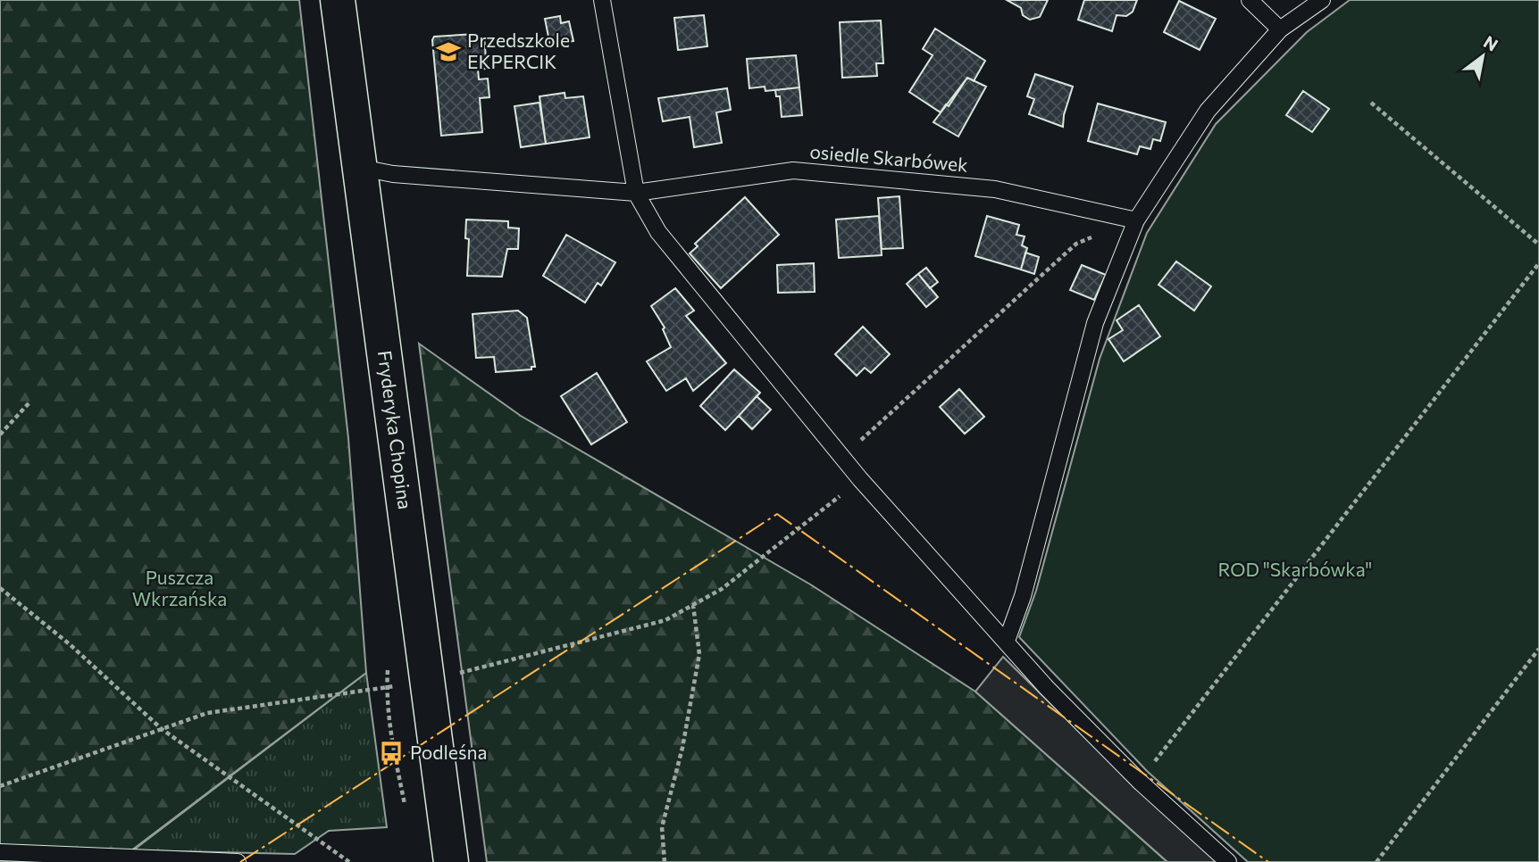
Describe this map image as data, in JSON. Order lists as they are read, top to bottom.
{
  "streets": {
    "street": ["Fryderyka Chopina"],
    "lane": ["osiedle Skarbówek"]
  },
  "crossings": [
    ["osiedle Skarbówek", "Fryderyka Chopina"]
  ],
  "parks": ["ROD \"Skarbówka\"", "Puszcza Wkrzańska"],
  "places": {
    "school or university": ["Przedszkole EKPERCIK"],
    "bus stop": ["Podleśna"]
  },
  "north": "top right"
}
